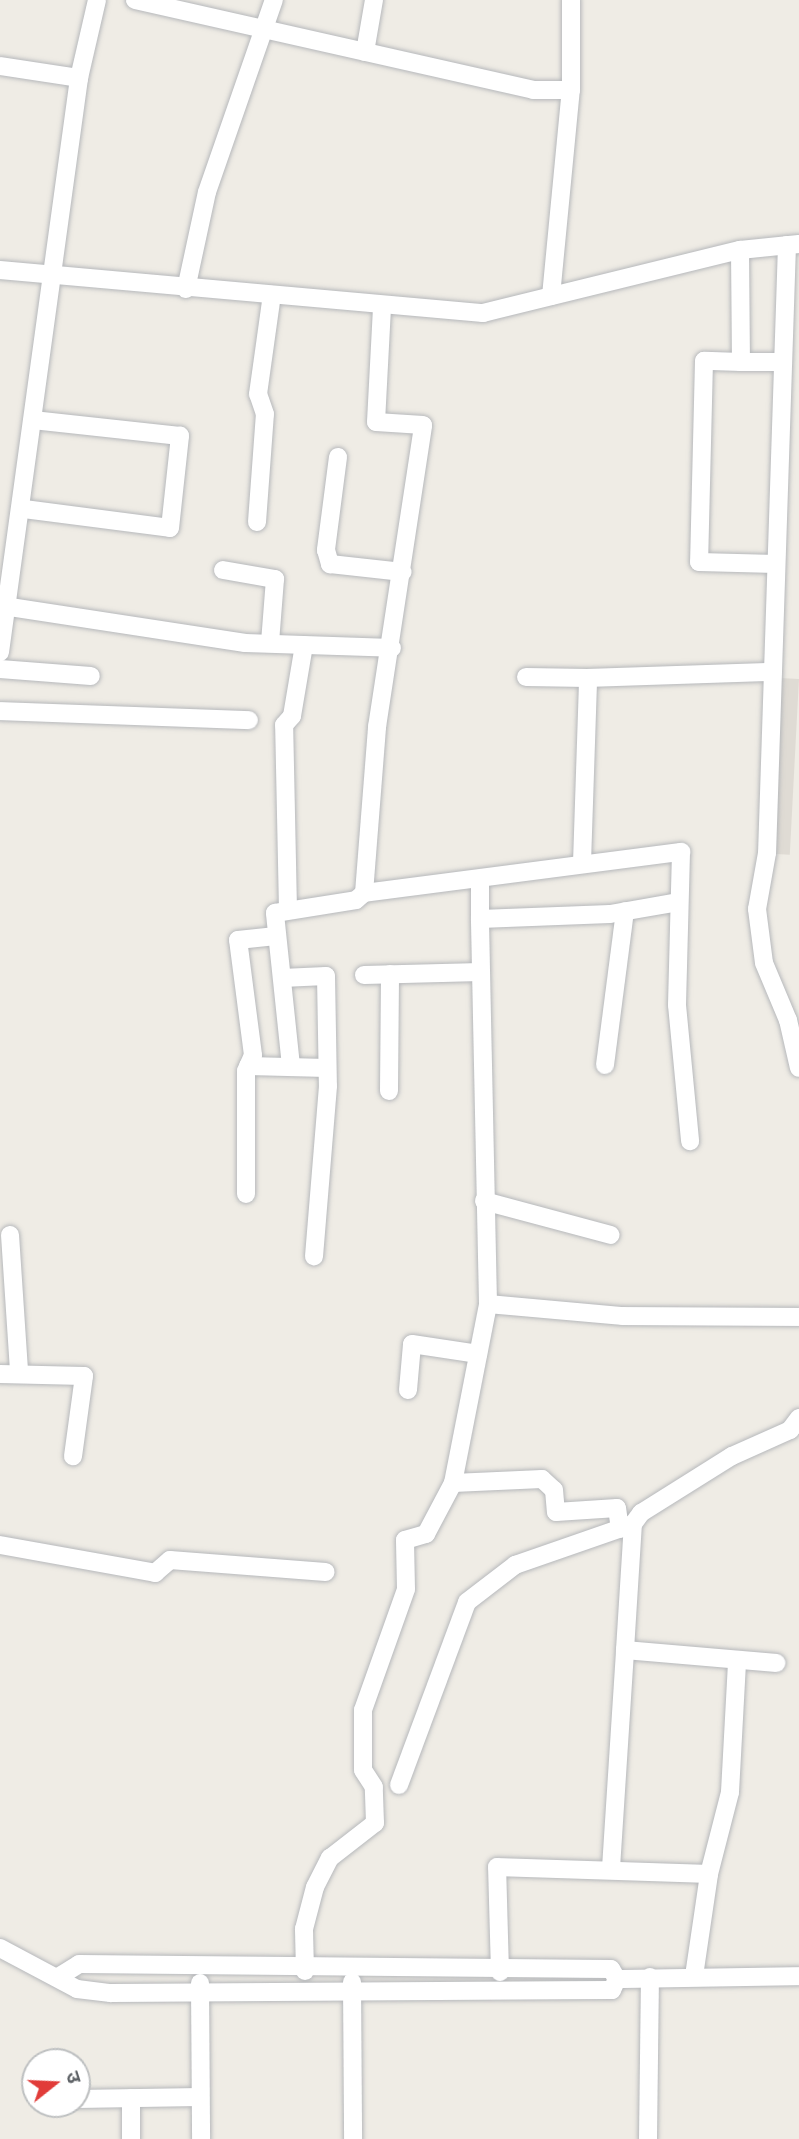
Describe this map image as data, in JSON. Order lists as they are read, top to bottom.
{
  "north": "right"
}
